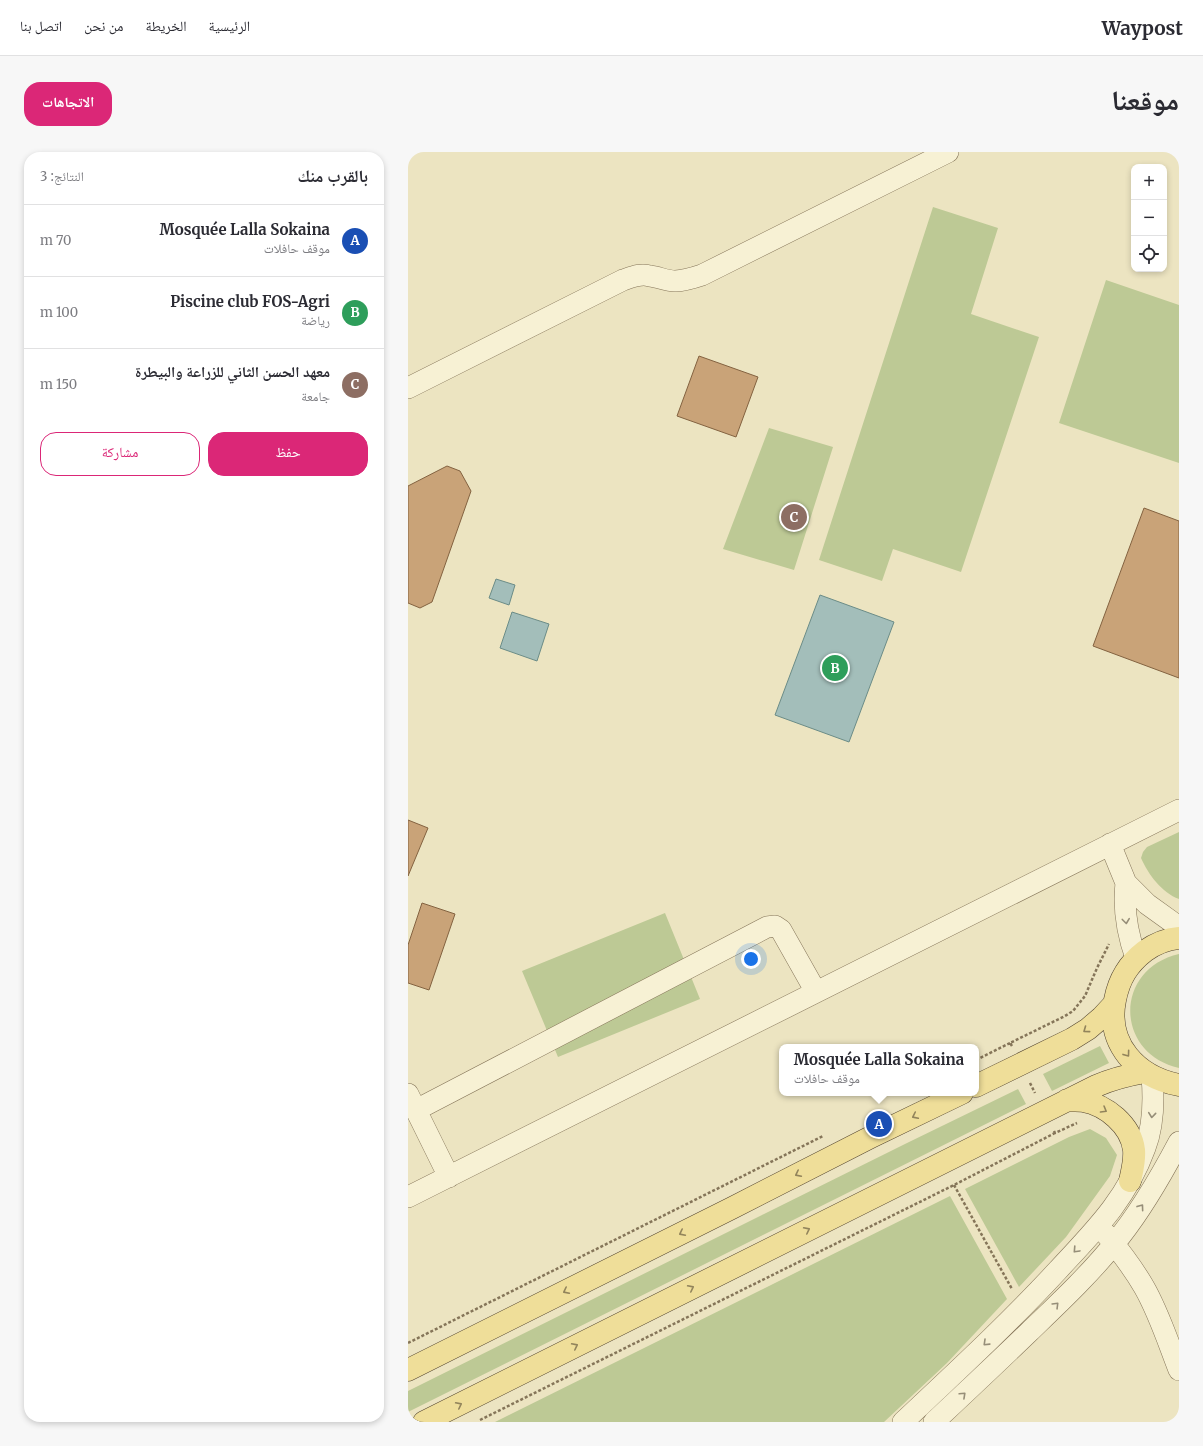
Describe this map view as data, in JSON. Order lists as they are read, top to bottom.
{
  "page": {
    "header": "Waypost",
    "nav": [
      "الرئيسية",
      "الخريطة",
      "من نحن",
      "اتصل بنا"
    ],
    "title": "موقعنا",
    "buttons": [
      "الاتجاهات",
      ["حفظ", "مشاركة"]
    ],
    "heading": ["بالقرب منك", "النتائج: 3"],
    "map_buttons": ["+", "−"],
    "list": [
      {
        "mark": "A",
        "name": "Mosquée Lalla Sokaina",
        "note": "موقف حافلات",
        "value": "70 m"
      },
      {
        "mark": "B",
        "name": "Piscine club FOS-Agri",
        "note": "رياضة",
        "value": "100 m"
      },
      {
        "mark": "C",
        "name": "معهد الحسن الثاني للزراعة والبيطرة",
        "note": "جامعة",
        "value": "150 m"
      }
    ],
    "pins": ["C", "B", "A"],
    "popup": ["Mosquée Lalla Sokaina", "موقف حافلات"]
  }
}
